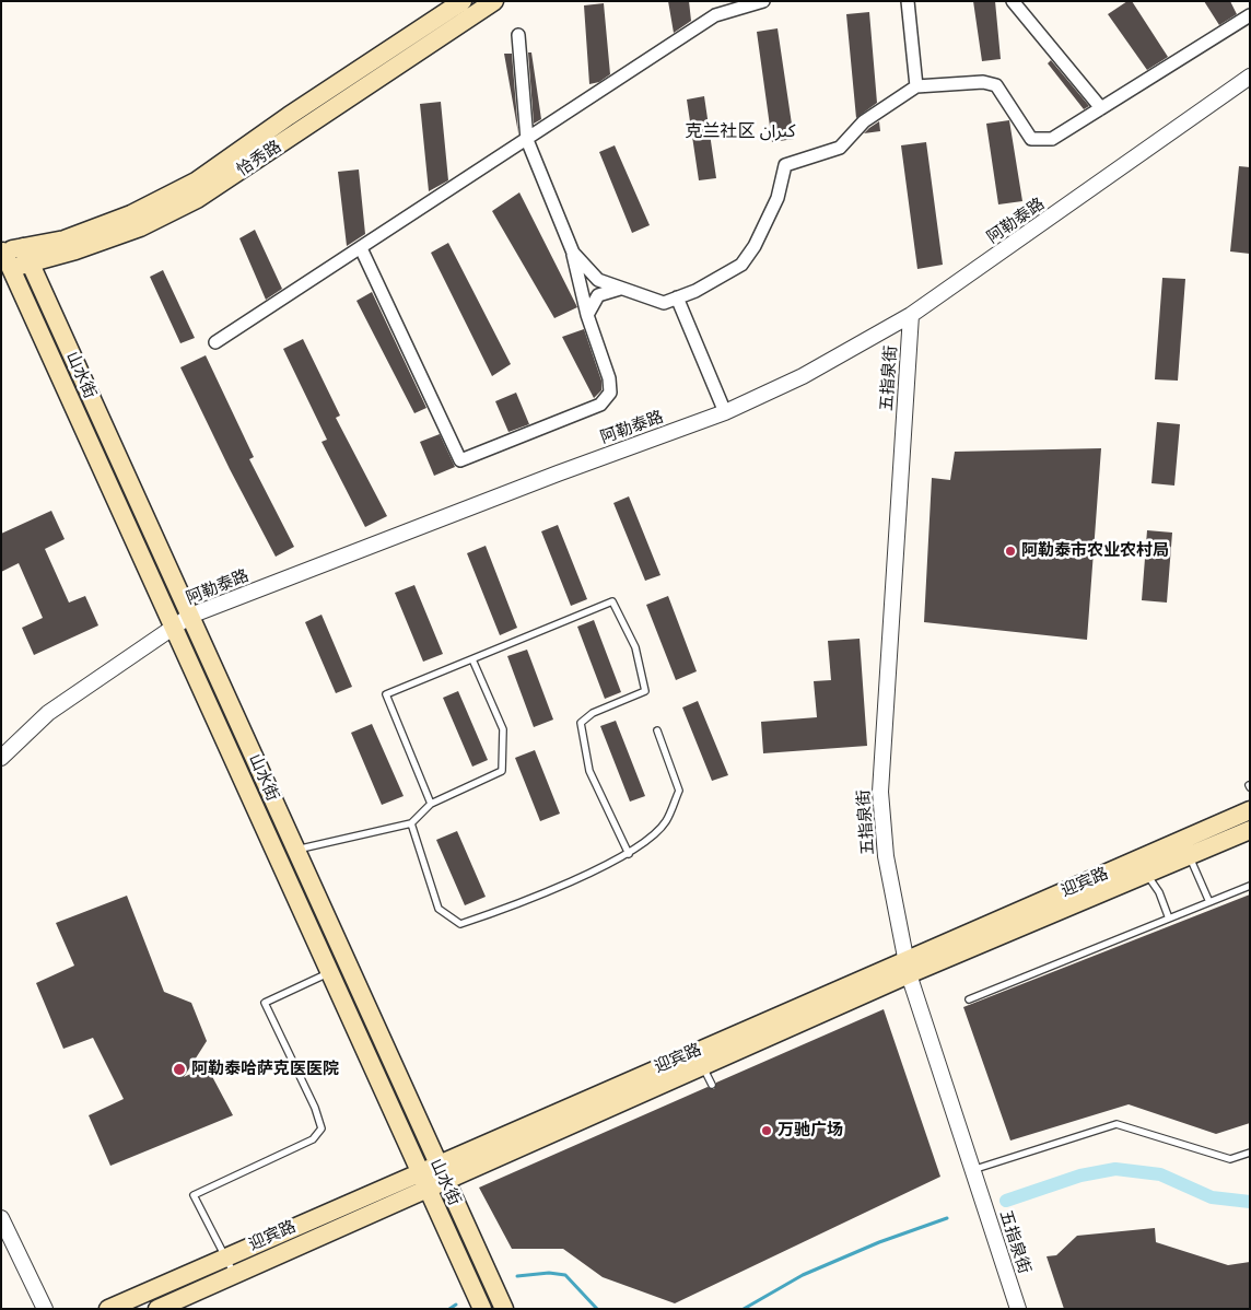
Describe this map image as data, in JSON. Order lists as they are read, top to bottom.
{
  "streets": {
    "main road": ["恰秀路", "山水街", "迎宾路"],
    "street": ["阿勒泰路", "五指泉街"]
  },
  "crossings": [
    ["恰秀路", "山水街"],
    ["阿勒泰路", "山水街"],
    ["阿勒泰路", "五指泉街"],
    ["山水街", "迎宾路"],
    ["五指泉街", "迎宾路"]
  ],
  "districts": ["克兰社区 كىران"],
  "places": ["阿勒泰市农业农村局", "阿勒泰哈萨克医医院", "万驰广场"]
}
